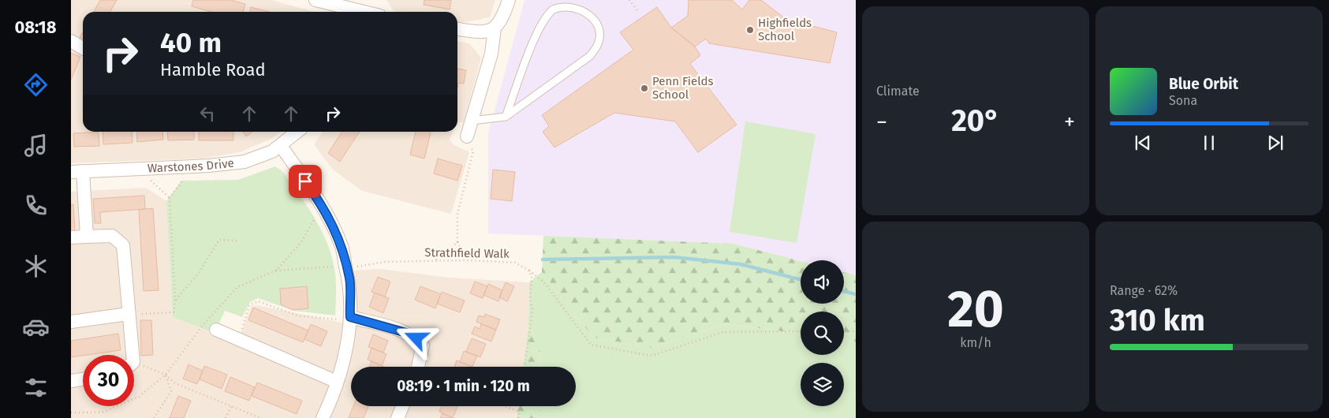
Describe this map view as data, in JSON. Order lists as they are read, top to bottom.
{
  "streets": {
    "street": ["Warstones Drive"],
    "path": ["Strathfield Walk"]
  },
  "places": ["Highfields School", "Penn Fields School"],
  "page": {
    "tabs": "08:18",
    "tile": [
      "Climate",
      ["20", "km/h"],
      ["Range · 62%", "310 km"]
    ],
    "turn": ["40 m", "Hamble Road"],
    "song": ["Blue Orbit", "Sona"],
    "heat": ["−", "20°", "+"],
    "limit": "30",
    "trip": "08:19 · 1 min · 120 m"
  }
}
